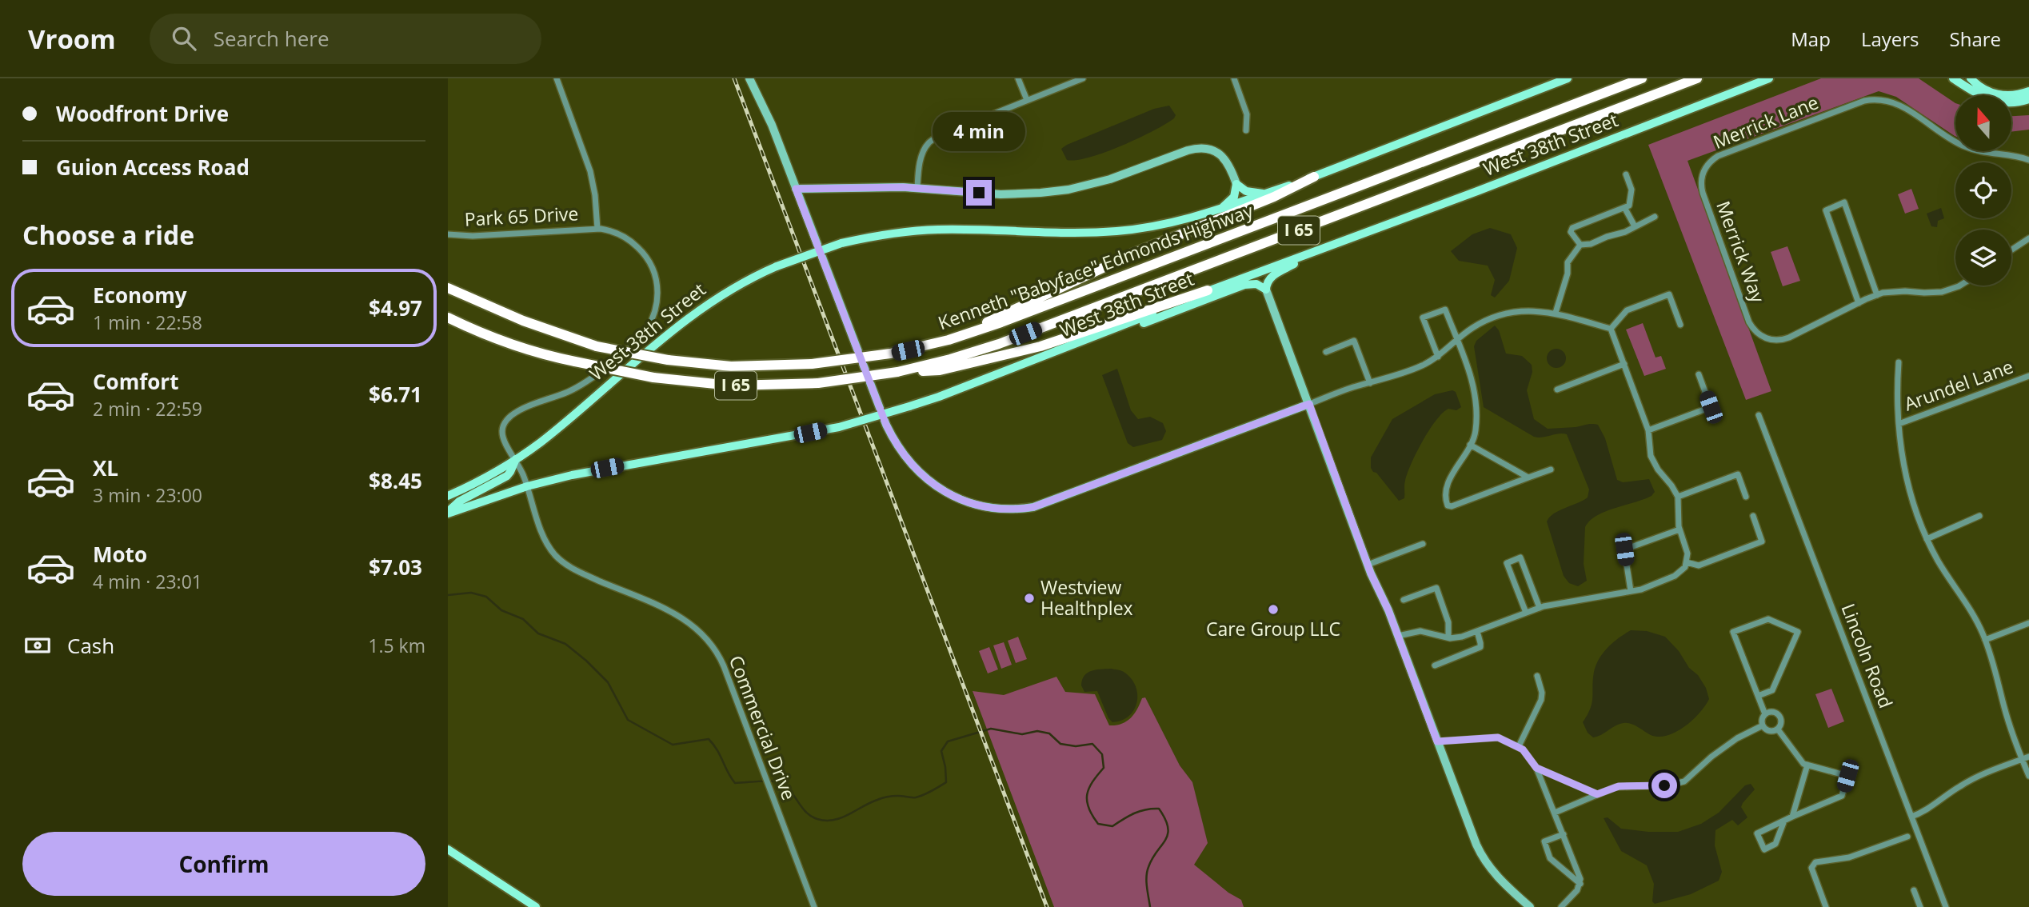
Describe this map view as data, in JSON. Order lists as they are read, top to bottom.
{
  "streets": {
    "highway": ["I 65", "Kenneth \"Babyface\" Edmonds Highway"],
    "main road": ["West 38th Street"],
    "street": [
      "Merrick Lane",
      "Park 65 Drive",
      "Merrick Way",
      "Arundel Lane",
      "Lincoln Road",
      "Commercial Drive"
    ]
  },
  "crossings": [
    ["Merrick Lane", "Merrick Way"],
    ["West 38th Street", "Commercial Drive"],
    ["Park 65 Drive", "Commercial Drive"]
  ],
  "places": ["Westview Healthplex", "Care Group LLC"],
  "north": "top",
  "page": {
    "header": "Vroom",
    "search": "Search here",
    "nav": ["Map", "Layers", "Share"],
    "banner": ["Woodfront Drive", "Guion Access Road"],
    "bubble": "4 min",
    "heading": "Choose a ride",
    "list": [
      {
        "name": "Economy",
        "note": "1 min · 22:58",
        "value": "$4.97"
      },
      {
        "name": "Comfort",
        "note": "2 min · 22:59",
        "value": "$6.71"
      },
      {
        "name": "XL",
        "note": "3 min · 23:00",
        "value": "$8.45"
      },
      {
        "name": "Moto",
        "note": "4 min · 23:01",
        "value": "$7.03"
      }
    ],
    "pay": ["Cash", "1.5 km"],
    "buttons": "Confirm"
  }
}
